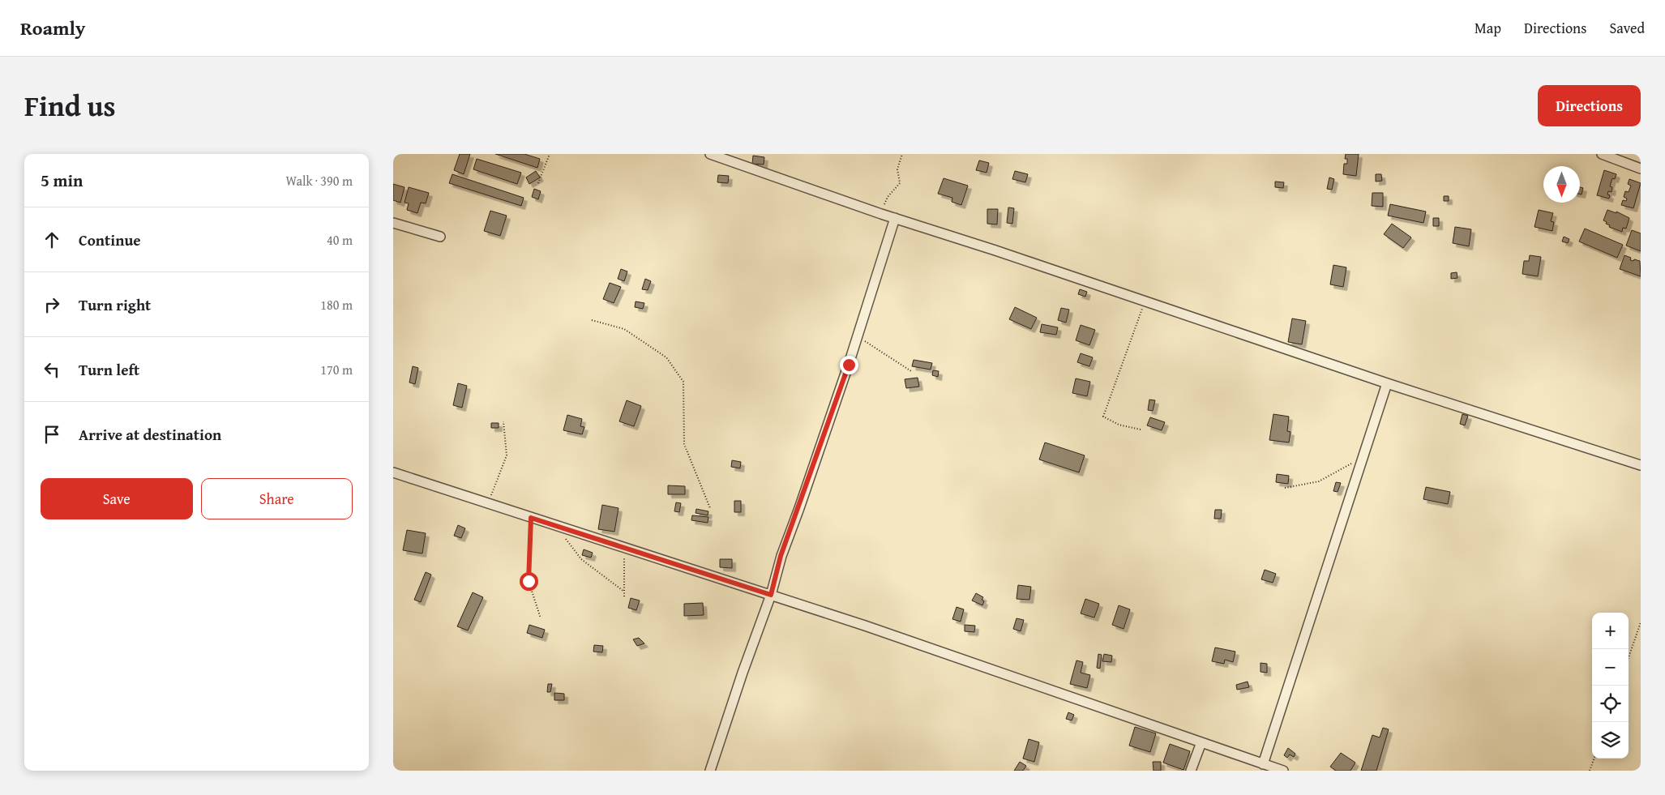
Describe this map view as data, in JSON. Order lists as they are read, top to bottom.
{
  "north": "bottom",
  "page": {
    "header": "Roamly",
    "nav": ["Map", "Directions", "Saved"],
    "title": "Find us",
    "buttons": [
      "Directions",
      ["Save", "Share"]
    ],
    "heading": ["5 min", "Walk · 390 m"],
    "list": [
      ["Continue", "40 m"],
      ["Turn right", "180 m"],
      ["Turn left", "170 m"],
      "Arrive at destination"
    ],
    "map_buttons": ["+", "−"]
  }
}
